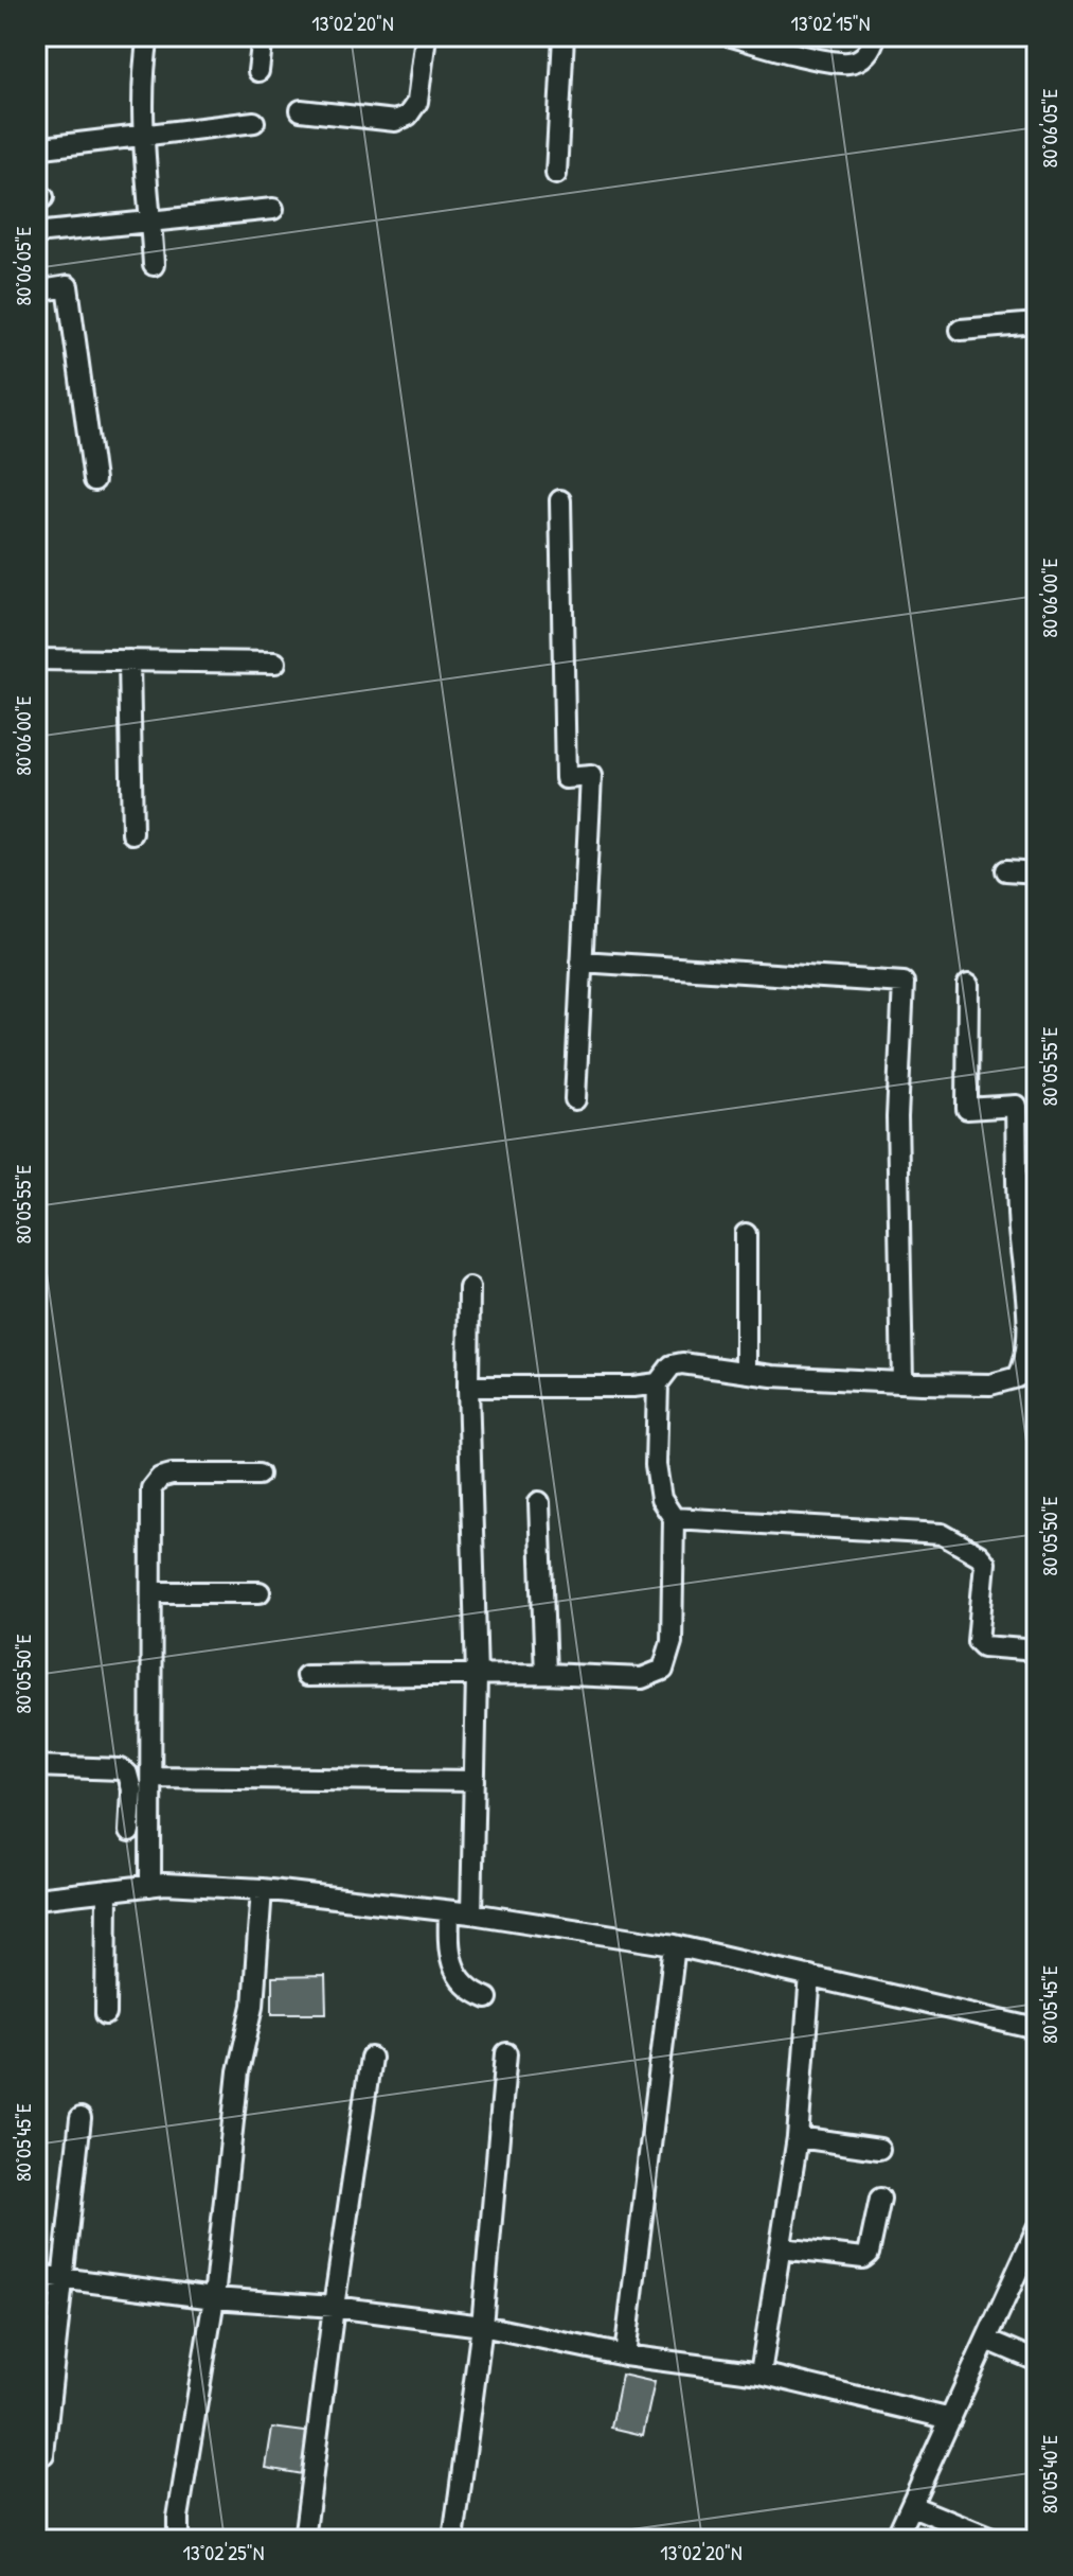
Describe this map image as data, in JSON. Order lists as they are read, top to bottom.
{
  "coordinates": [
    "13°02'20\"N",
    "13°02'15\"N",
    "80°06'05\"E",
    "80°06'00\"E",
    "80°05'55\"E",
    "80°05'50\"E",
    "80°05'45\"E",
    "80°05'40\"E",
    "13°02'25\"N"
  ]
}
